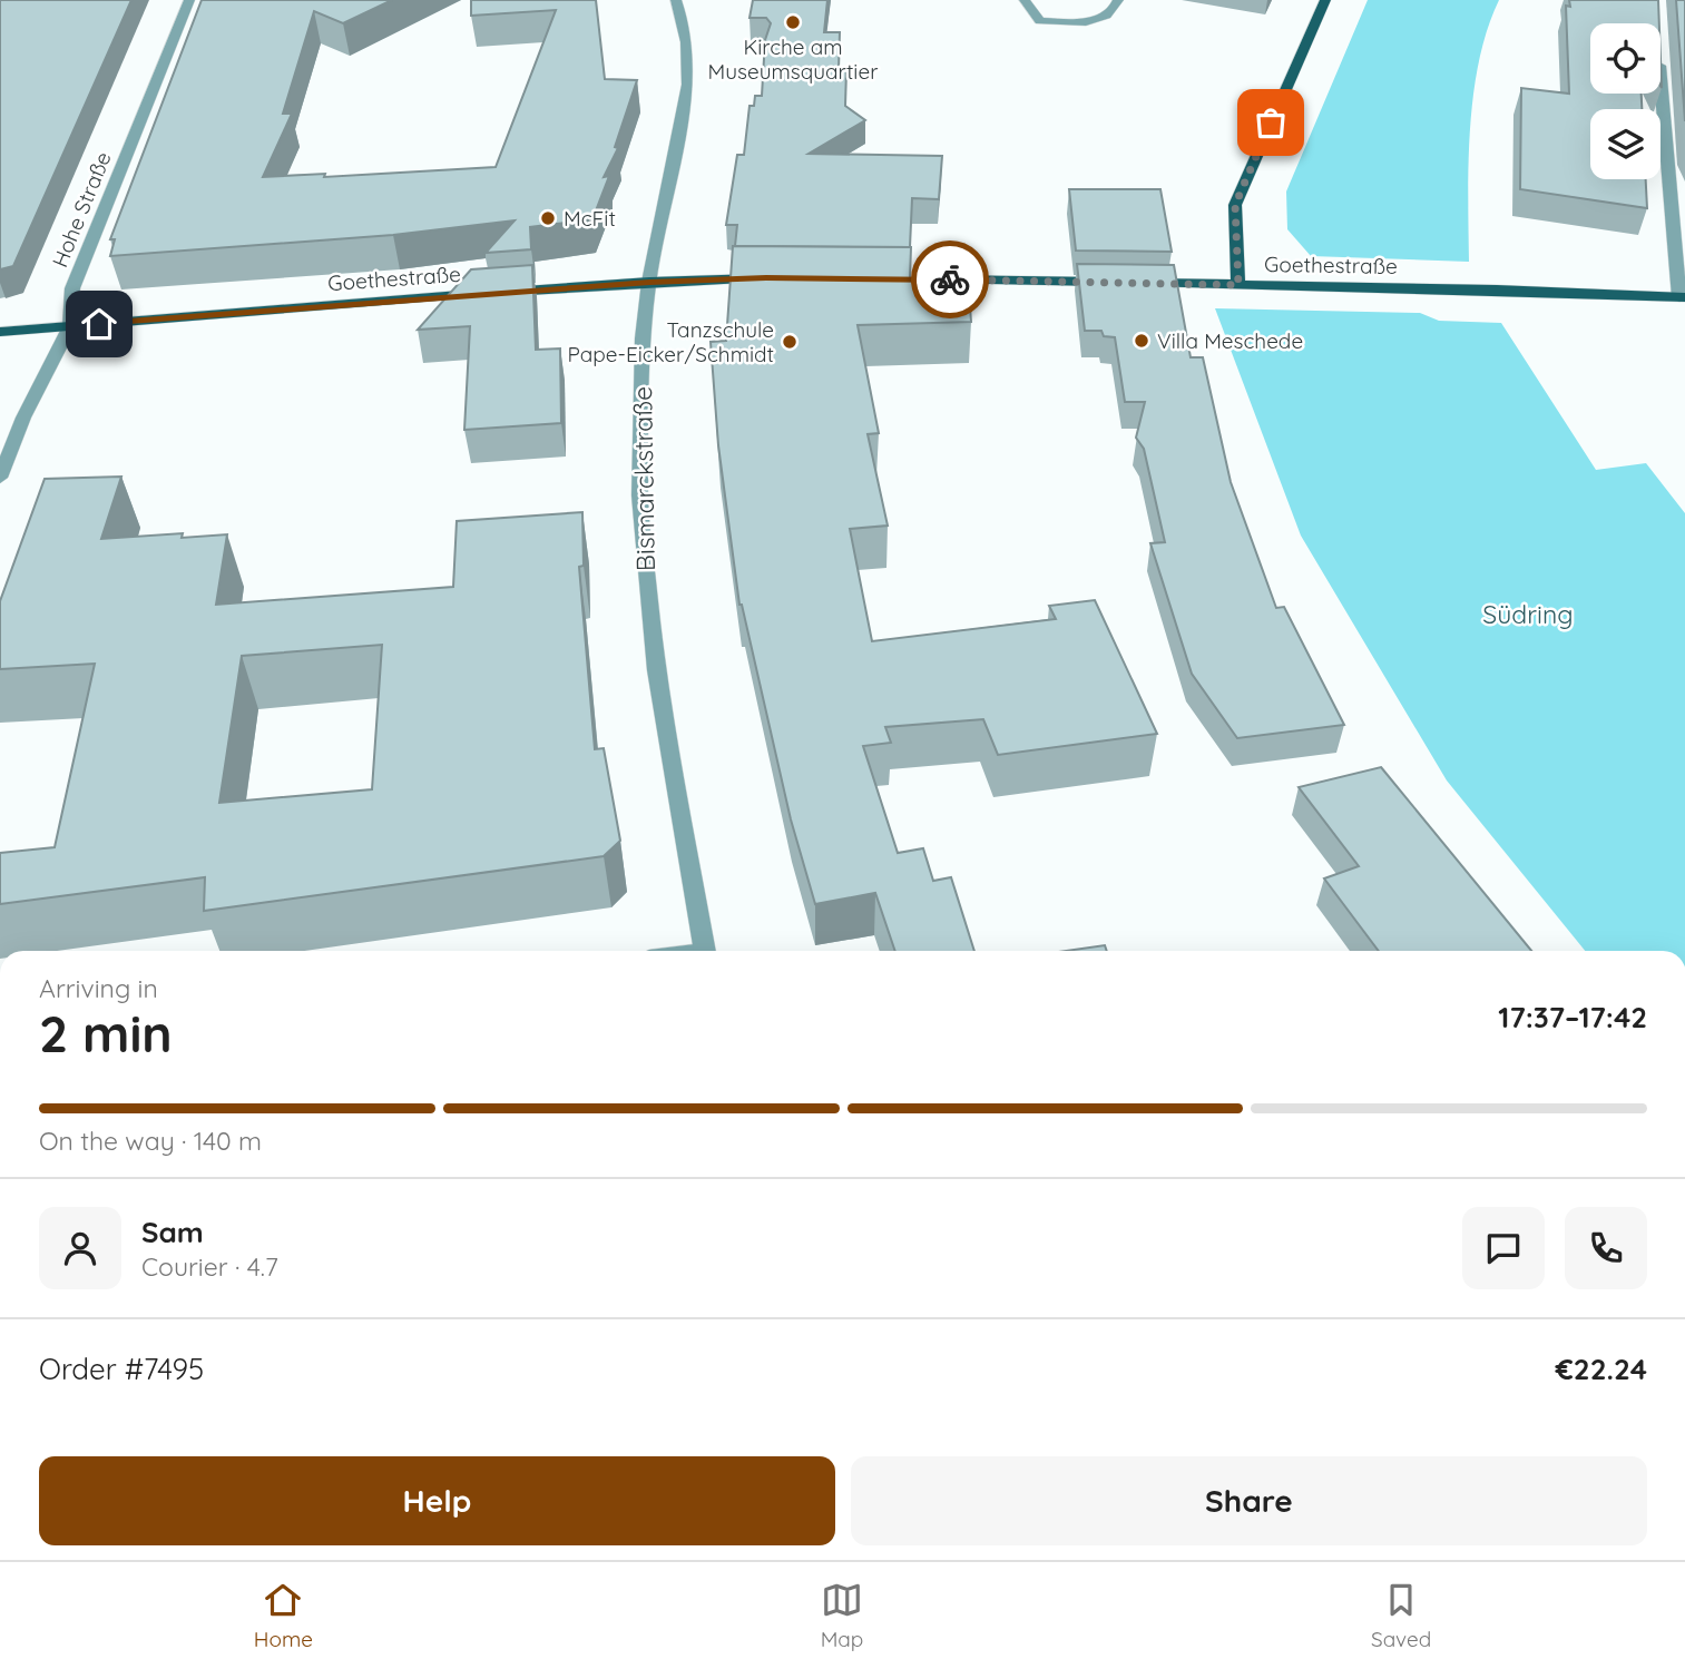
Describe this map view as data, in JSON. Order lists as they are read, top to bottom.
{
  "streets": {
    "main road": ["Goethestraße"],
    "street": ["Hohe Straße", "Bismarckstraße"]
  },
  "crossings": [
    ["Hohe Straße", "Goethestraße"],
    ["Goethestraße", "Bismarckstraße"]
  ],
  "parks": ["Südring"],
  "places": [
    "Kirche am Museumsquartier",
    "McFit",
    "Villa Meschede",
    "Tanzschule Pape-Eicker/Schmidt"
  ],
  "page": {
    "heading": ["2 min", "Arriving in", "17:37–17:42"],
    "panel": [
      "Sam",
      "Courier · 4.7",
      "Order #7495",
      "€22.24"
    ],
    "bar": "On the way · 140 m",
    "buttons": ["Help", "Share"],
    "tabs": ["Home", "Map", "Saved"]
  }
}
